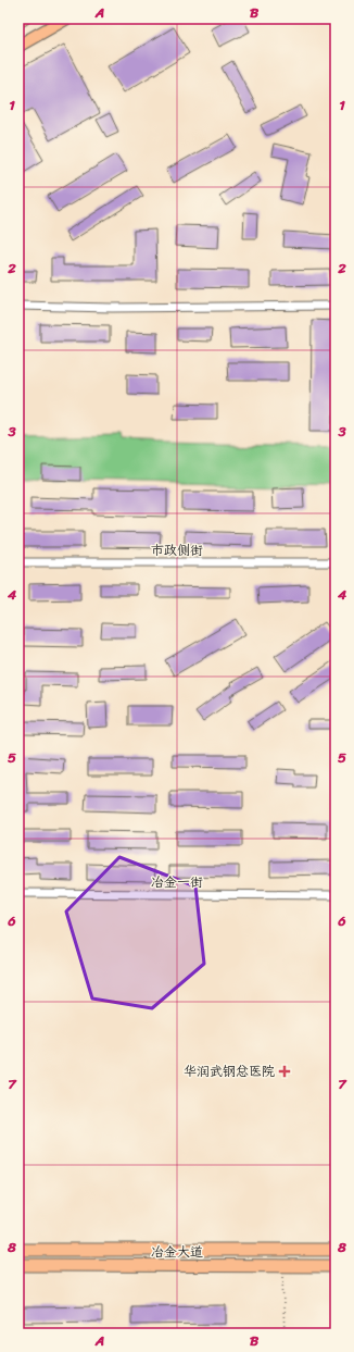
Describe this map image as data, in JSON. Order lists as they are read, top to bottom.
{
  "streets": {
    "main road": ["冶金大道"],
    "street": ["市政侧街", "冶金一街"]
  },
  "places": {
    "health": ["华润武钢总医院"]
  },
  "grid": {
    "columns": ["A", "B"],
    "rows": [
      "1",
      "2",
      "3",
      "4",
      "5",
      "6",
      "7",
      "8"
    ]
  }
}
